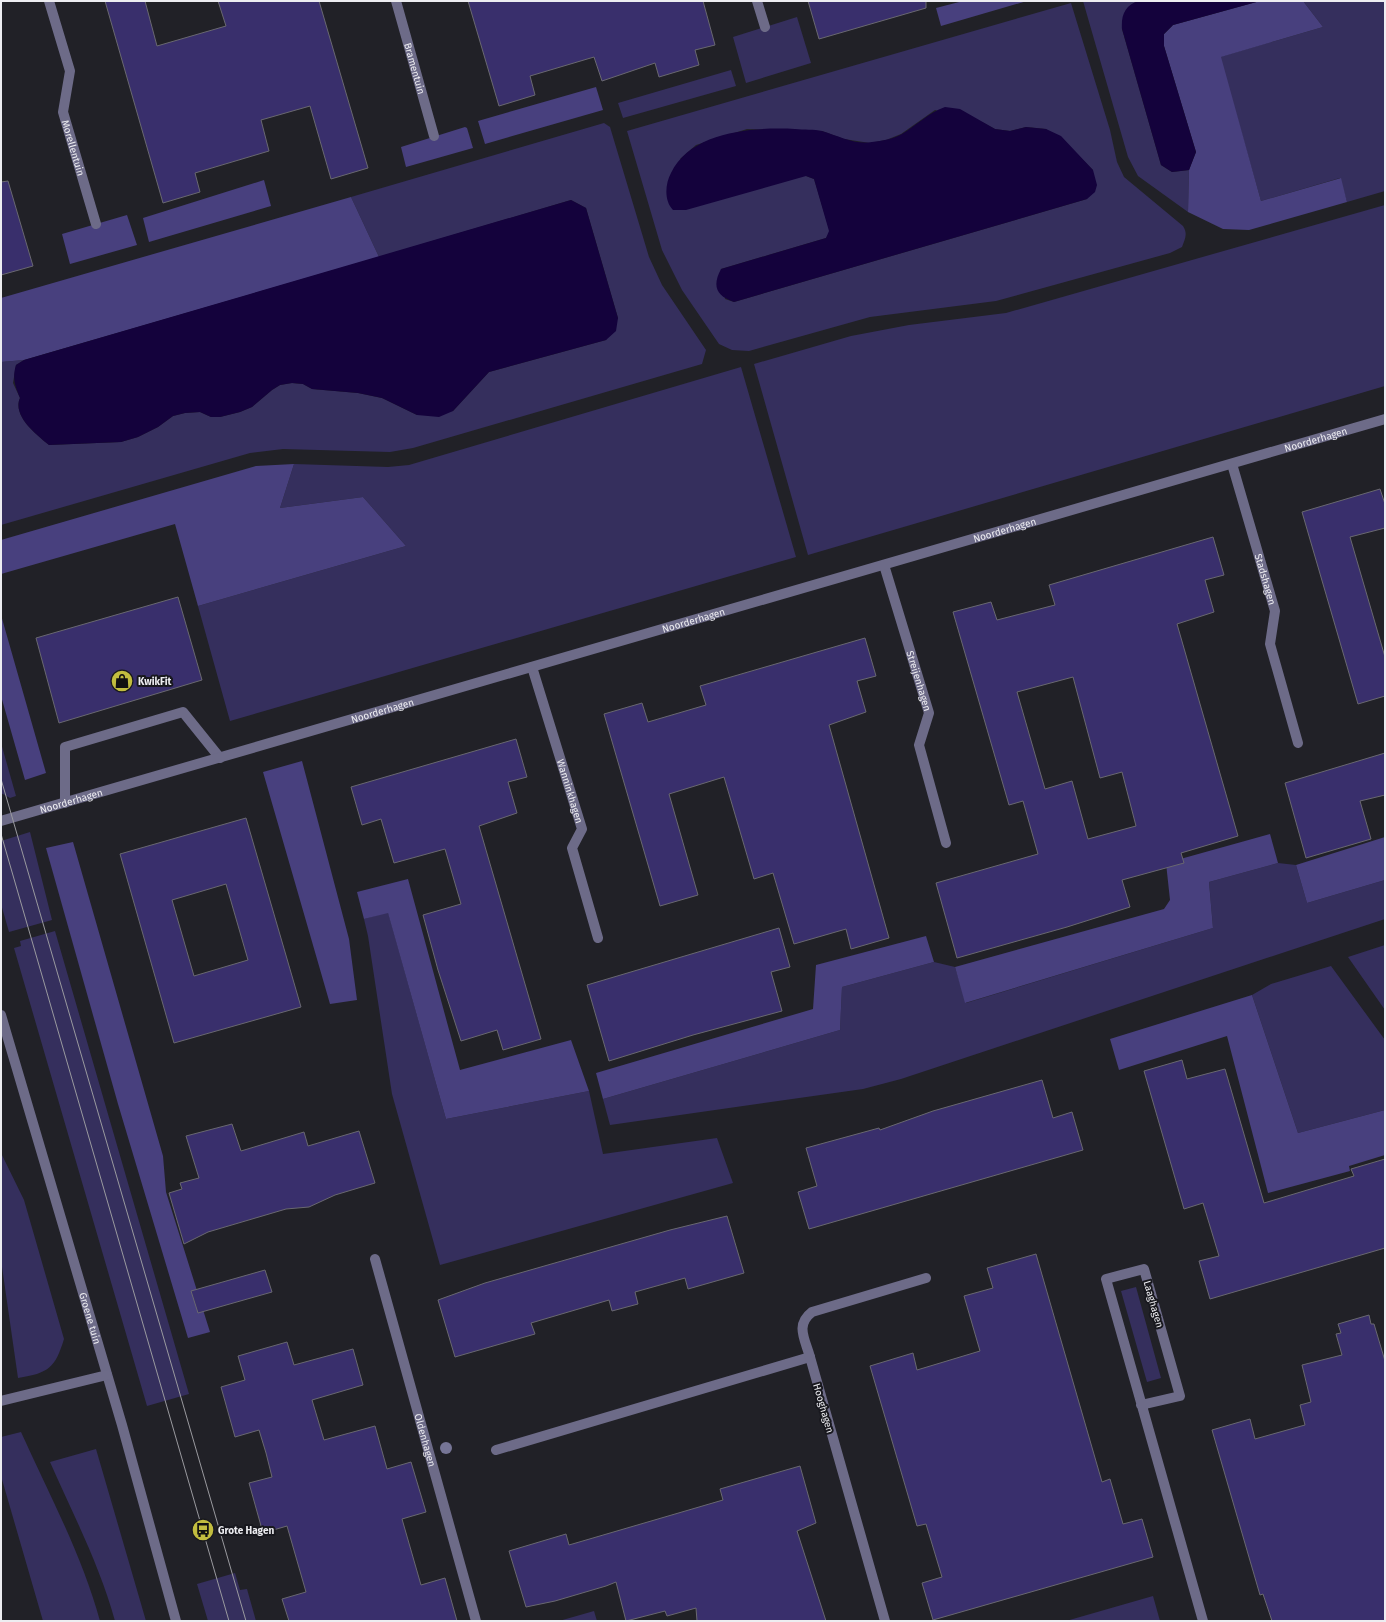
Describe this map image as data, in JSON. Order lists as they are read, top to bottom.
{
  "streets": {
    "street": [
      "Bramentuin",
      "Morellentuin",
      "Noorderhagen",
      "Stadshagen",
      "Streijenhagen",
      "Wanninkhagen",
      "Laaghagen",
      "Groene tuin",
      "Hooghagen",
      "Oldenhagen"
    ]
  },
  "crossings": [
    ["Noorderhagen", "Stadshagen"],
    ["Noorderhagen", "Streijenhagen"],
    ["Noorderhagen", "Wanninkhagen"]
  ],
  "places": {
    "shop": ["KwikFit"],
    "bus stop": ["Grote Hagen"]
  }
}
